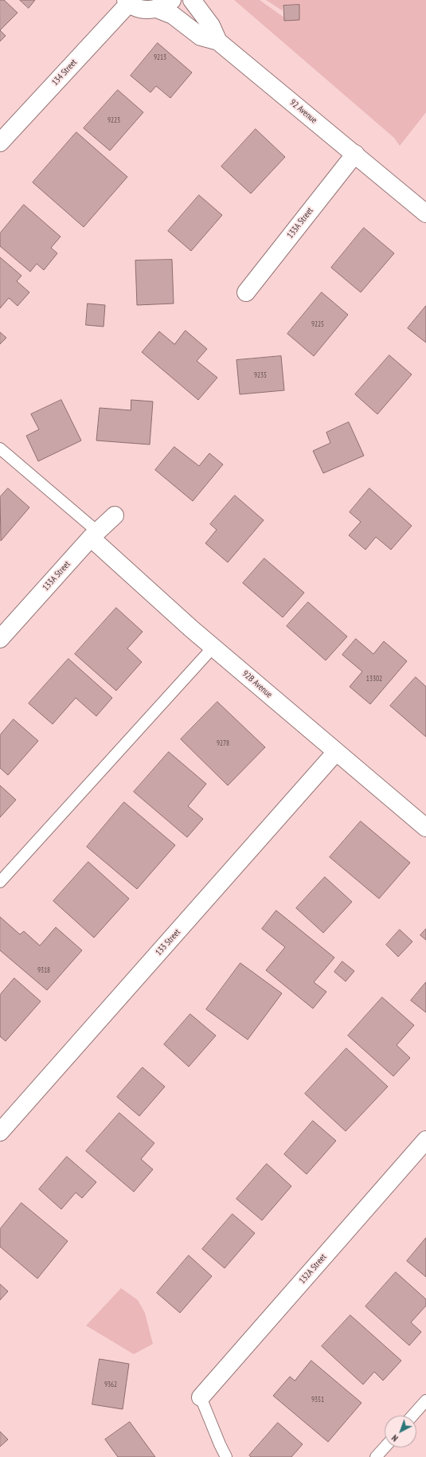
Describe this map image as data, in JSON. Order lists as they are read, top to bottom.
{
  "streets": {
    "street": [
      "134 Street",
      "92 Avenue",
      "133A Street",
      "92B Avenue",
      "133 Street",
      "132A Street"
    ]
  },
  "crossings": [
    ["92 Avenue", "133A Street"],
    ["133A Street", "92B Avenue"],
    ["92B Avenue", "133 Street"]
  ],
  "house_numbers": [
    "9213",
    "9223",
    "9225",
    "9235",
    "13302",
    "9278",
    "9318",
    "9362",
    "9351"
  ],
  "north": "bottom left"
}
